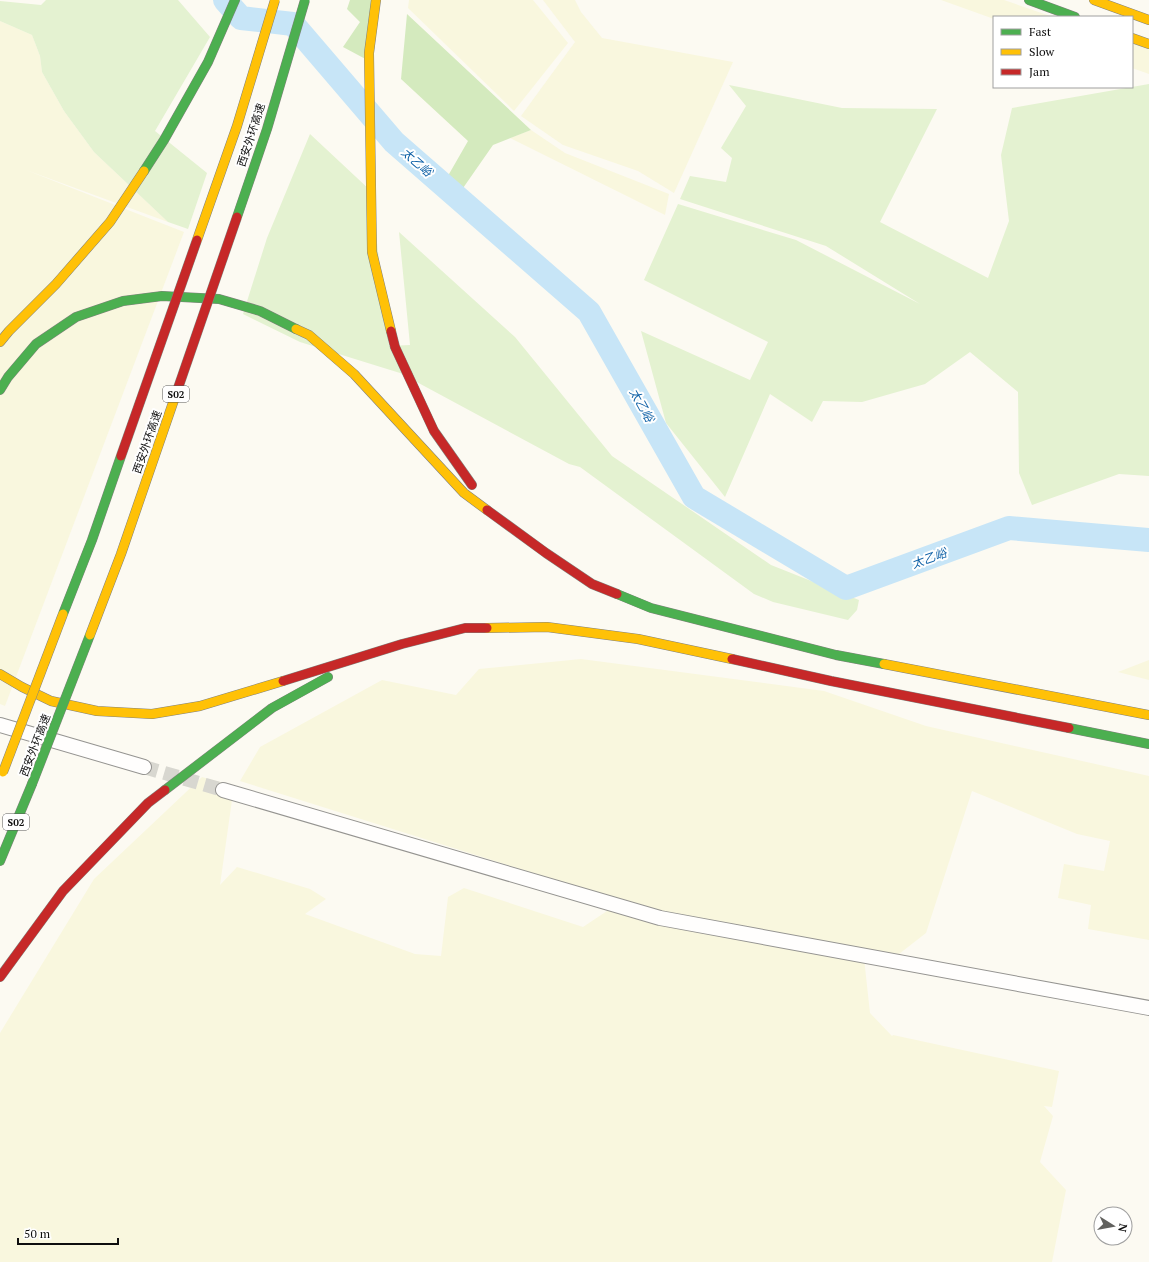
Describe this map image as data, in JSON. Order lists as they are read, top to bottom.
{
  "streets": {
    "highway": ["西安外环高速", "S02"]
  },
  "water": ["太乙峪"],
  "legend": ["Fast", "Slow", "Jam"],
  "scale_bar": "50 m",
  "north": "right"
}
